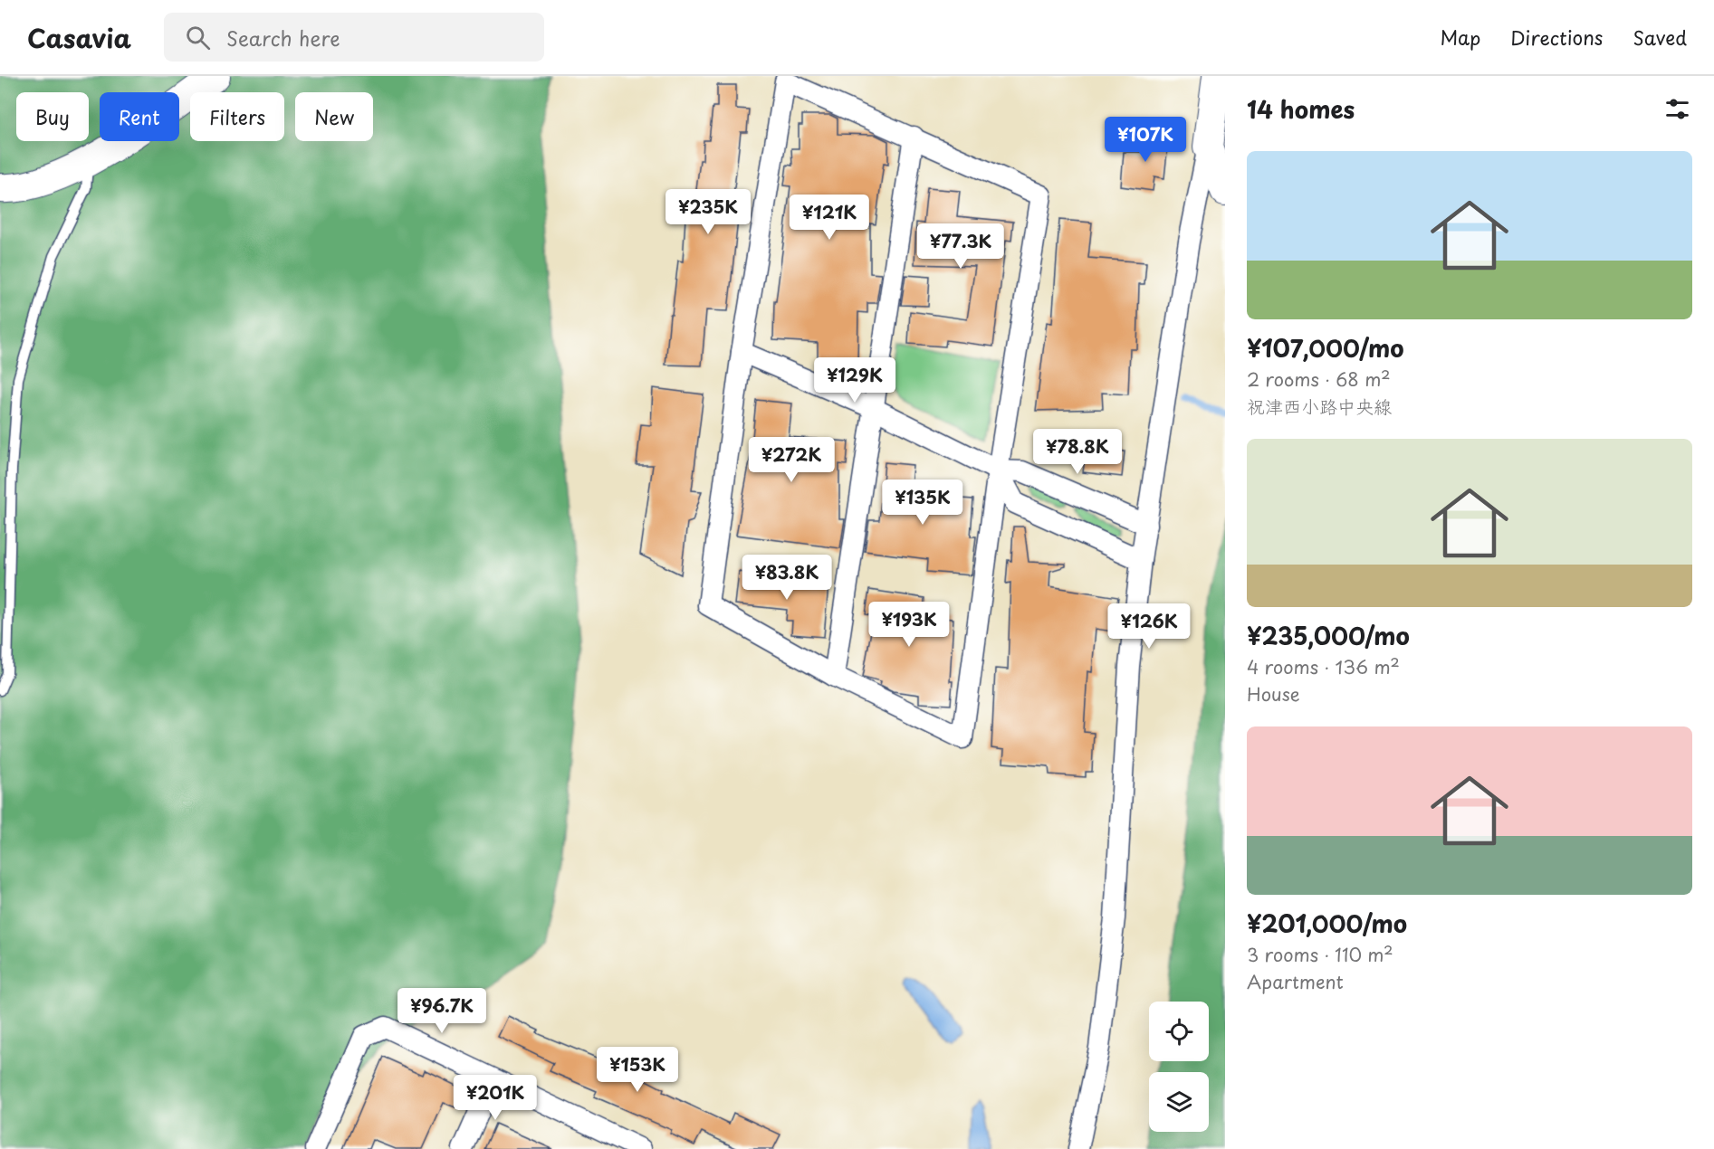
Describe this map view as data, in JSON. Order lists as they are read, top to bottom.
{
  "page": {
    "header": "Casavia",
    "search": "Search here",
    "nav": ["Map", "Directions", "Saved"],
    "heading": "14 homes",
    "chip": [
      "Buy",
      "Rent",
      "Filters",
      "New"
    ],
    "price": [
      "¥107K",
      "¥235K",
      "¥121K",
      "¥77.3K",
      "¥129K",
      "¥78.8K",
      "¥272K",
      "¥135K",
      "¥83.8K",
      "¥193K",
      "¥126K",
      "¥96.7K",
      "¥153K",
      "¥201K"
    ],
    "list": [
      {
        "name": "¥107,000/mo",
        "note": "2 rooms · 68 m² · 祝津西小路中央線"
      },
      {
        "name": "¥235,000/mo",
        "note": "4 rooms · 136 m² · House"
      },
      {
        "name": "¥201,000/mo",
        "note": "3 rooms · 110 m² · Apartment"
      }
    ]
  }
}
